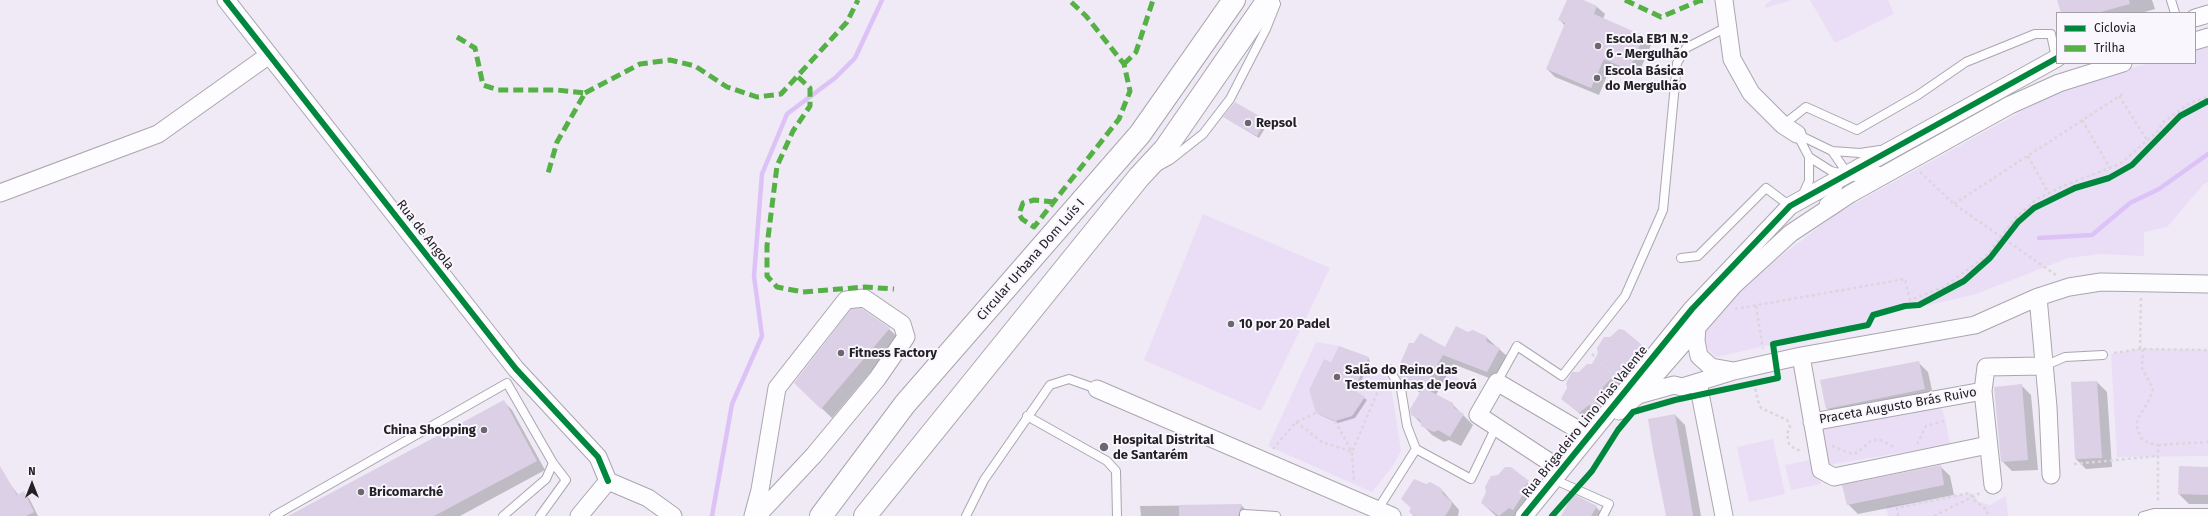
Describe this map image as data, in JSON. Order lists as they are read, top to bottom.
{
  "streets": {
    "highway": ["Circular Urbana Dom Luís I"],
    "street": ["Rua de Angola", "Praceta Augusto Brás Ruivo", "Rua Brigadeiro Lino Dias Valente"]
  },
  "crossings": [
    ["Praceta Augusto Brás Ruivo", "Rua Brigadeiro Lino Dias Valente"]
  ],
  "places": [
    "Escola EB1 N.º 6 - Mergulhão",
    "Escola Básica do Mergulhão",
    "Repsol",
    "10 por 20 Padel",
    "Fitness Factory",
    "Salão do Reino das Testemunhas de Jeová",
    "China Shopping",
    "Hospital Distrital de Santarém",
    "Bricomarché"
  ],
  "legend": ["Ciclovia", "Trilha"],
  "north": "top"
}
